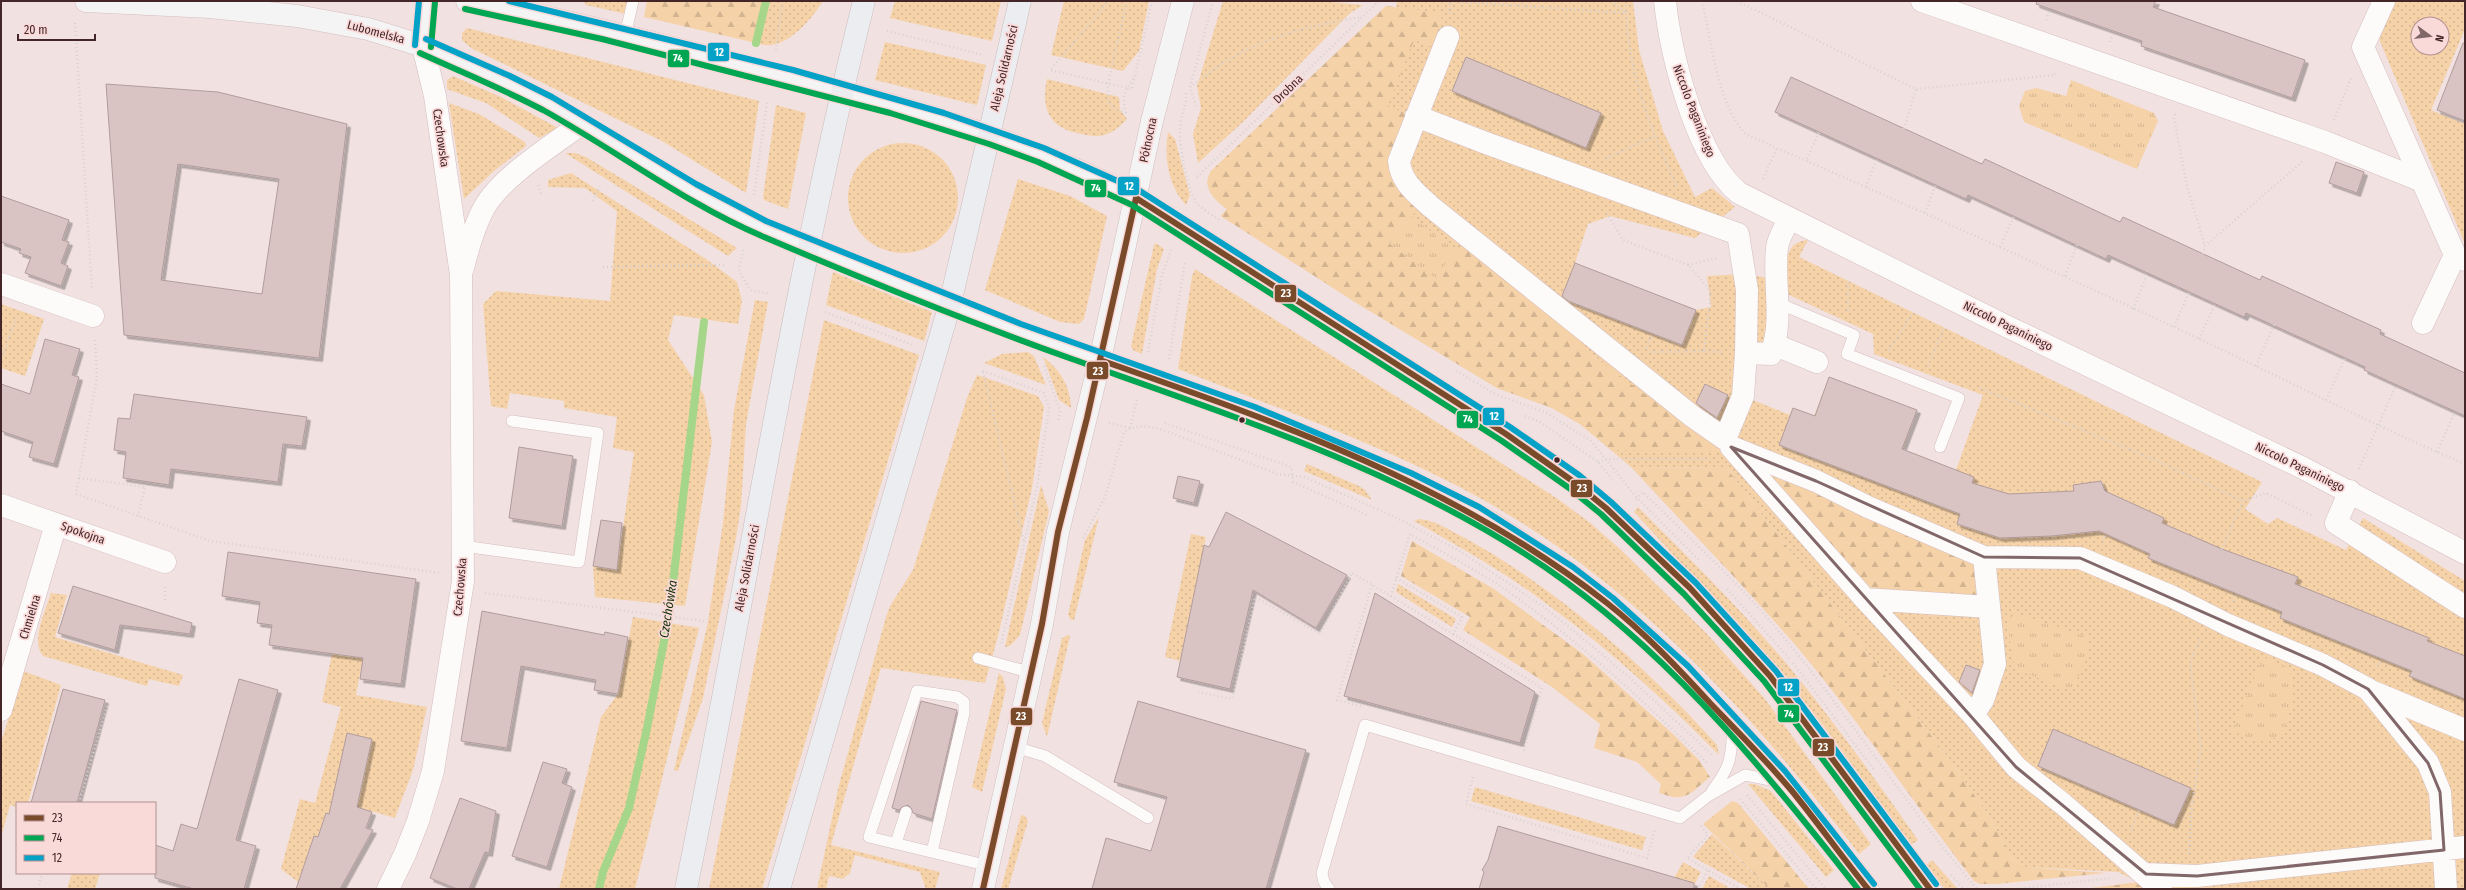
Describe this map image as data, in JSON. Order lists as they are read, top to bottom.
{
  "streets": {
    "main road": ["Aleja Solidarności"],
    "street": [
      "Lubomelska",
      "Niccolo Paganiniego",
      "Czechowska",
      "Północna",
      "Spokojna",
      "Chmielna"
    ],
    "path": ["Drobna"]
  },
  "crossings": [
    ["Lubomelska", "Aleja Solidarności"],
    ["Lubomelska", "Czechowska"],
    ["Lubomelska", "Północna"],
    ["Spokojna", "Chmielna"]
  ],
  "water": ["Czechówka"],
  "lines": ["transit line 12", "transit line 74", "transit line 23"],
  "legend": ["23", "74", "12"],
  "scale_bar": "20 m",
  "north": "right"
}
